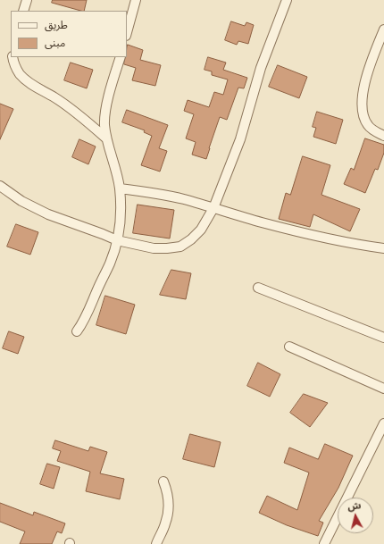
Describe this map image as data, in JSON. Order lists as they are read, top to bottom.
{
  "legend": ["طريق", "مبنى"],
  "north": "top"
}
